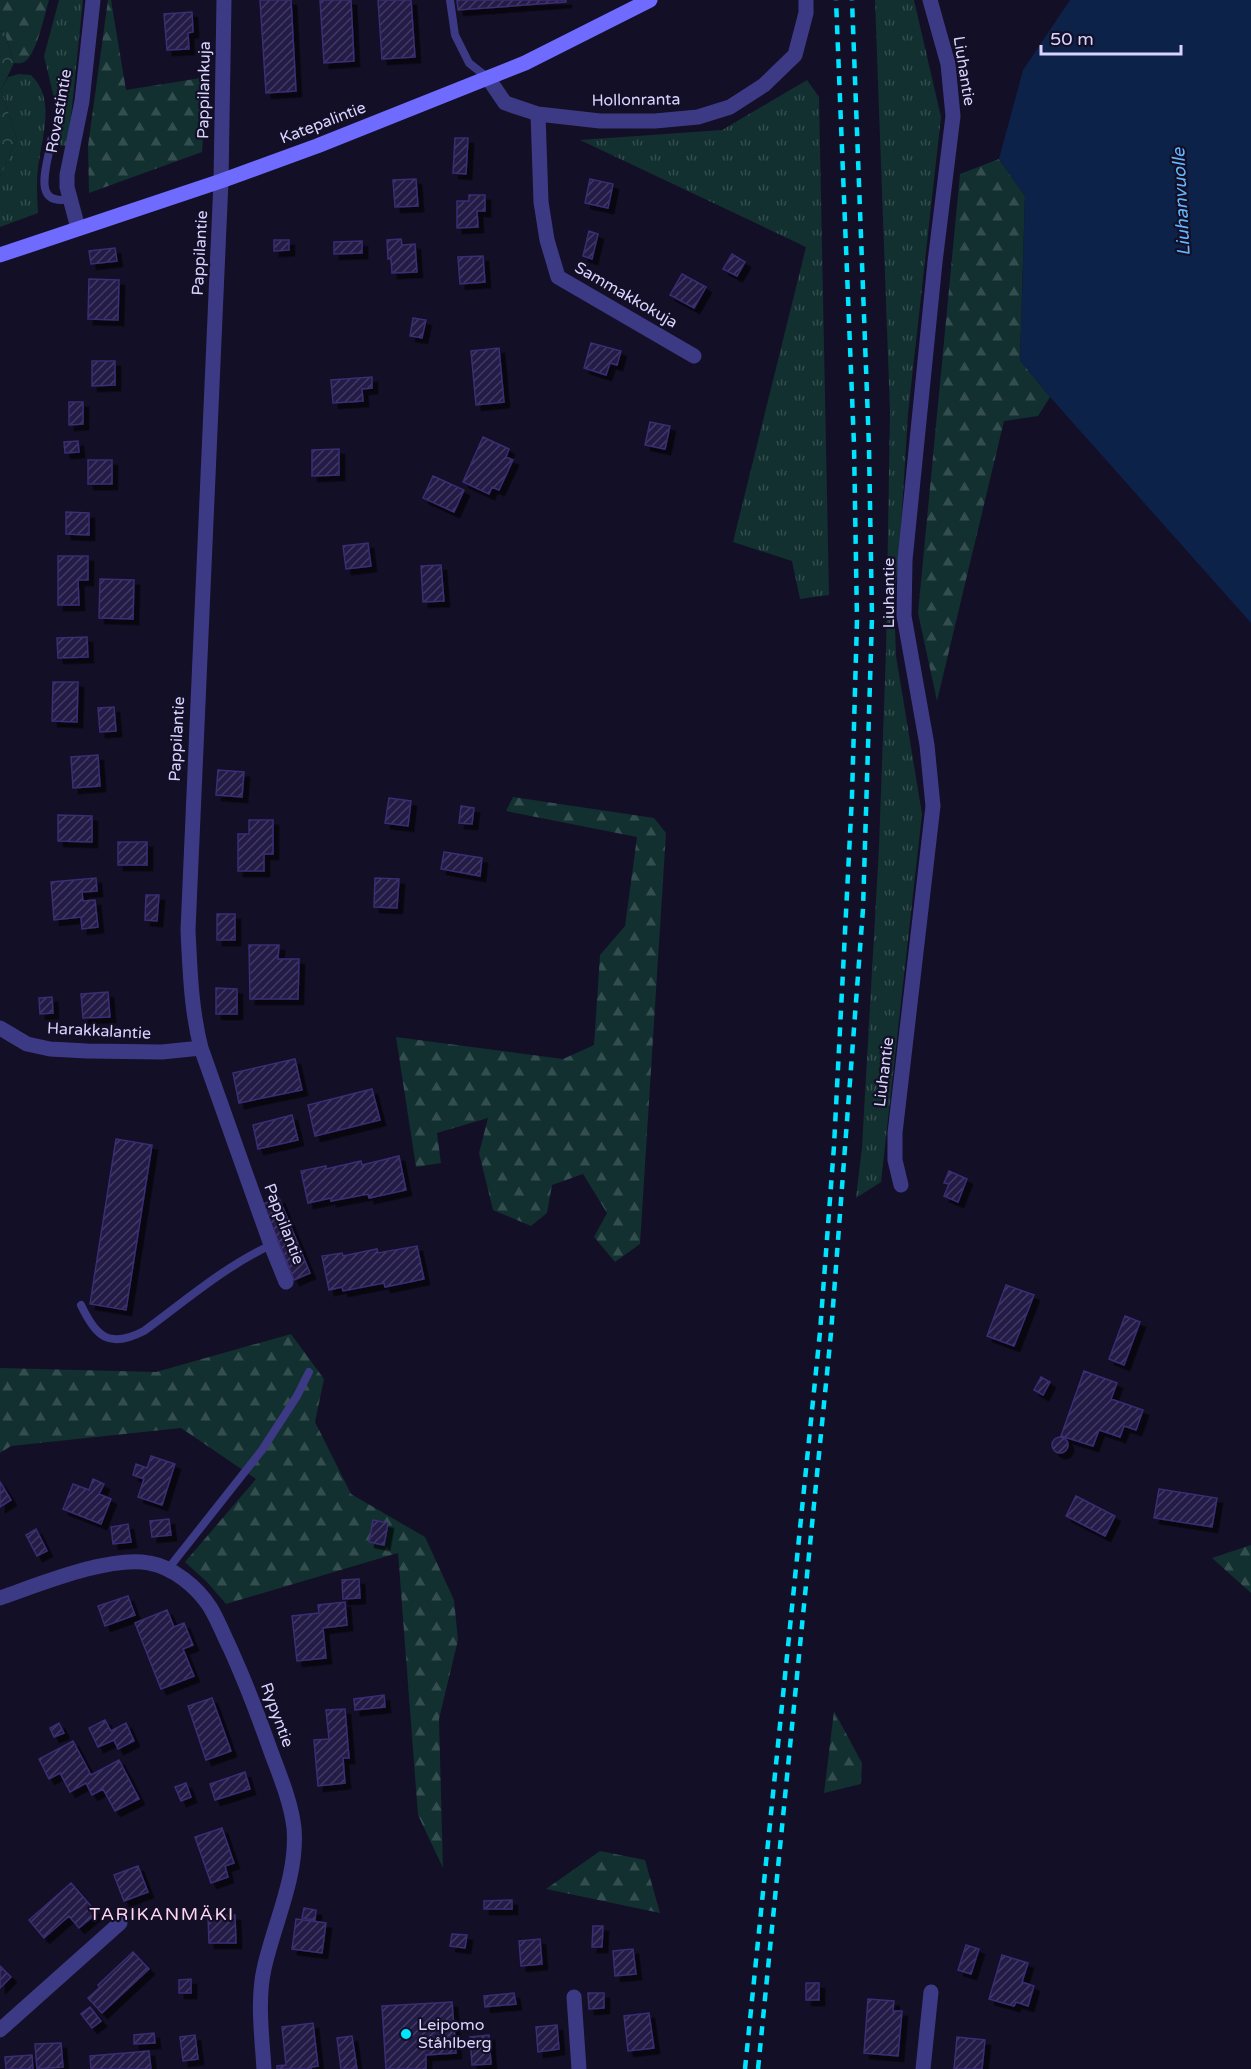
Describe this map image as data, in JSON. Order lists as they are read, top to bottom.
{
  "streets": {
    "street": [
      "Liuhantie",
      "Pappilankuja",
      "Hollonranta",
      "Rovastintie",
      "Katepalintie",
      "Pappilantie",
      "Sammakkokuja",
      "Harakkalantie",
      "Rypyntie"
    ]
  },
  "crossings": [
    ["Pappilankuja", "Katepalintie"],
    ["Pappilankuja", "Pappilantie"],
    ["Hollonranta", "Katepalintie"],
    ["Hollonranta", "Sammakkokuja"],
    ["Rovastintie", "Katepalintie"],
    ["Katepalintie", "Pappilantie"],
    ["Pappilantie", "Harakkalantie"]
  ],
  "districts": ["TARIKANMÄKI"],
  "water": ["Liuhanvuolle"],
  "places": ["Leipomo Ståhlberg"],
  "scale_bar": "50 m"
}
